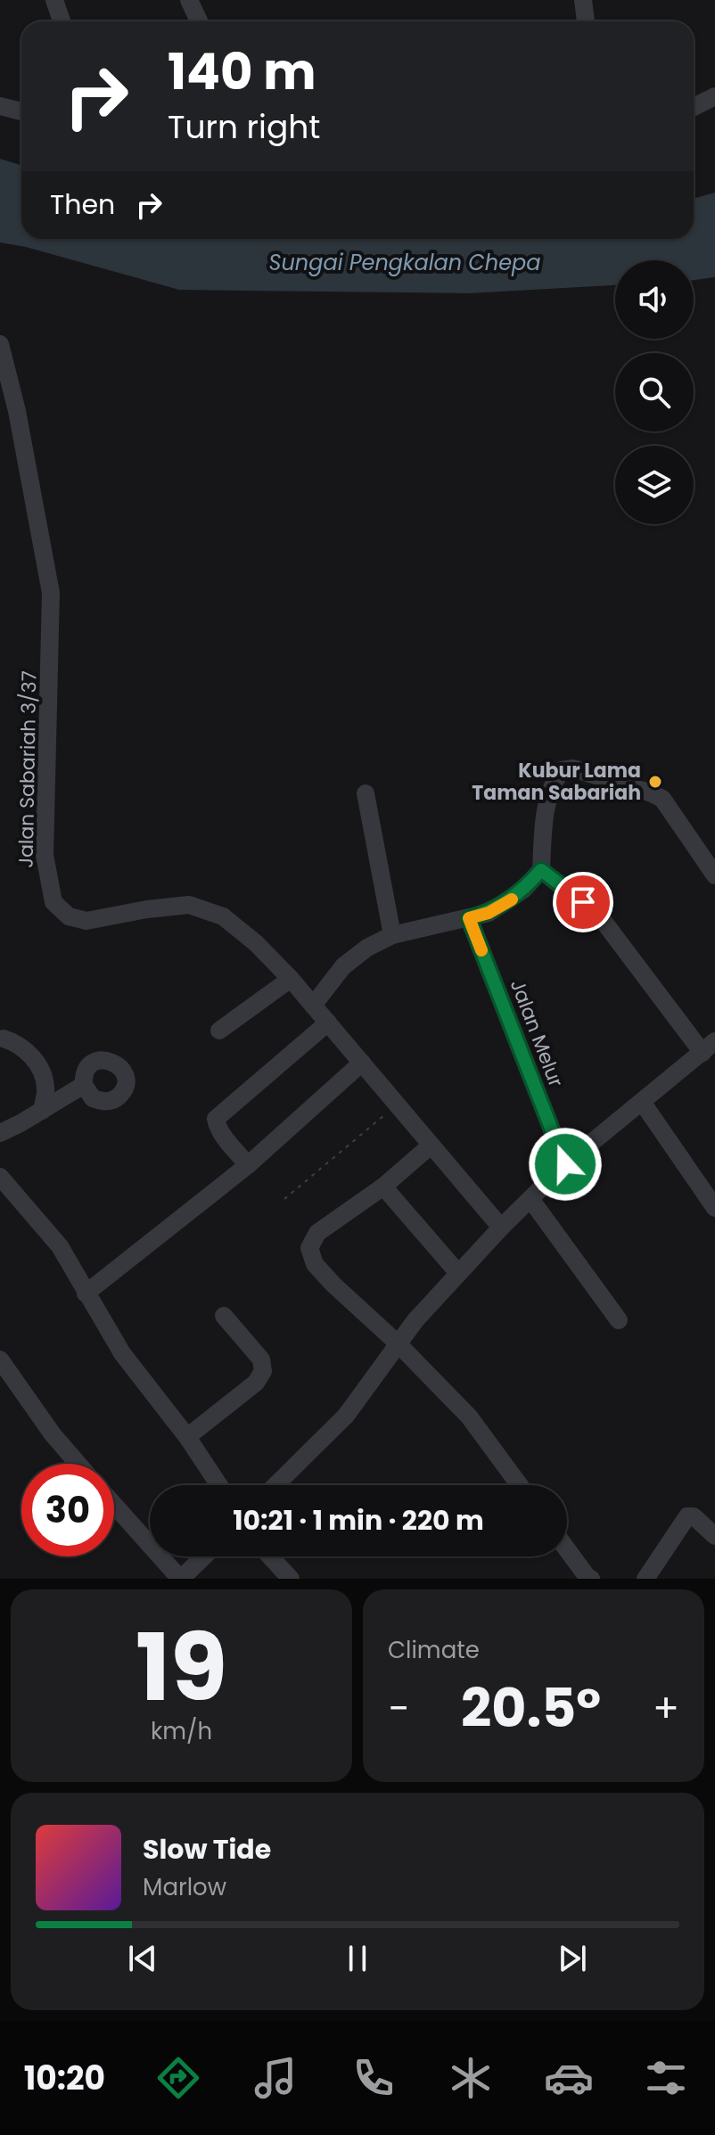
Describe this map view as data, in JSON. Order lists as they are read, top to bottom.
{
  "streets": {
    "street": ["Jalan Sabariah 3/37", "Jalan Melur"]
  },
  "water": ["Sungai Pengkalan Chepa"],
  "places": ["Kubur Lama Taman Sabariah"],
  "page": {
    "turn": ["140 m", "Turn right"],
    "then": "Then",
    "limit": "30",
    "trip": "10:21 · 1 min · 220 m",
    "tile": [
      ["19", "km/h"],
      "Climate"
    ],
    "heat": ["−", "20.5°", "+"],
    "song": ["Slow Tide", "Marlow"],
    "tabs": "10:20"
  }
}
